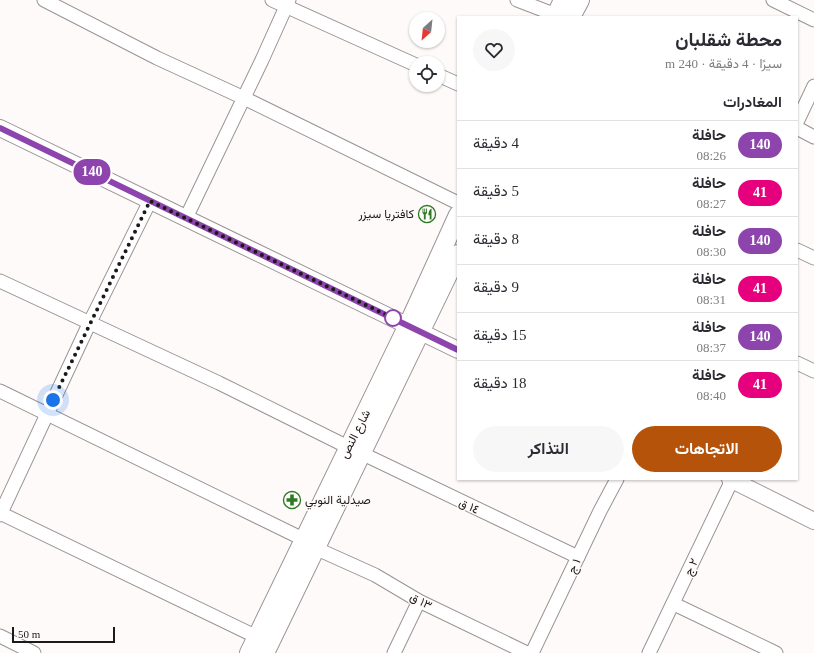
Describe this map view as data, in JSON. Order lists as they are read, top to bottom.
{
  "streets": {
    "main road": ["شارع النص"],
    "street": [
      "١٤ ق",
      "١ ج",
      "٢ ج",
      "١٣ ق"
    ]
  },
  "crossings": [
    ["شارع النص", "١٤ ق"],
    ["شارع النص", "١٣ ق"],
    ["١٤ ق", "١ ج"]
  ],
  "places": {
    "restaurant": ["كافتريا سيزر"],
    "pharmacy": ["صيدلية النوبي"]
  },
  "lines": ["bus line 140"],
  "scale_bar": "50 m",
  "north": "bottom left",
  "page": {
    "on_map": "140",
    "heading": [
      ["محطة شقلبان", "سيرًا · 4 دقيقة · 240 m"],
      "المغادرات"
    ],
    "list": [
      {
        "mark": "140",
        "name": "حافلة",
        "note": "08:26",
        "value": "4 دقيقة"
      },
      {
        "mark": "41",
        "name": "حافلة",
        "note": "08:27",
        "value": "5 دقيقة"
      },
      {
        "mark": "140",
        "name": "حافلة",
        "note": "08:30",
        "value": "8 دقيقة"
      },
      {
        "mark": "41",
        "name": "حافلة",
        "note": "08:31",
        "value": "9 دقيقة"
      },
      {
        "mark": "140",
        "name": "حافلة",
        "note": "08:37",
        "value": "15 دقيقة"
      },
      {
        "mark": "41",
        "name": "حافلة",
        "note": "08:40",
        "value": "18 دقيقة"
      }
    ],
    "buttons": ["الاتجاهات", "التذاكر"],
    "scale": "50 m"
  }
}
